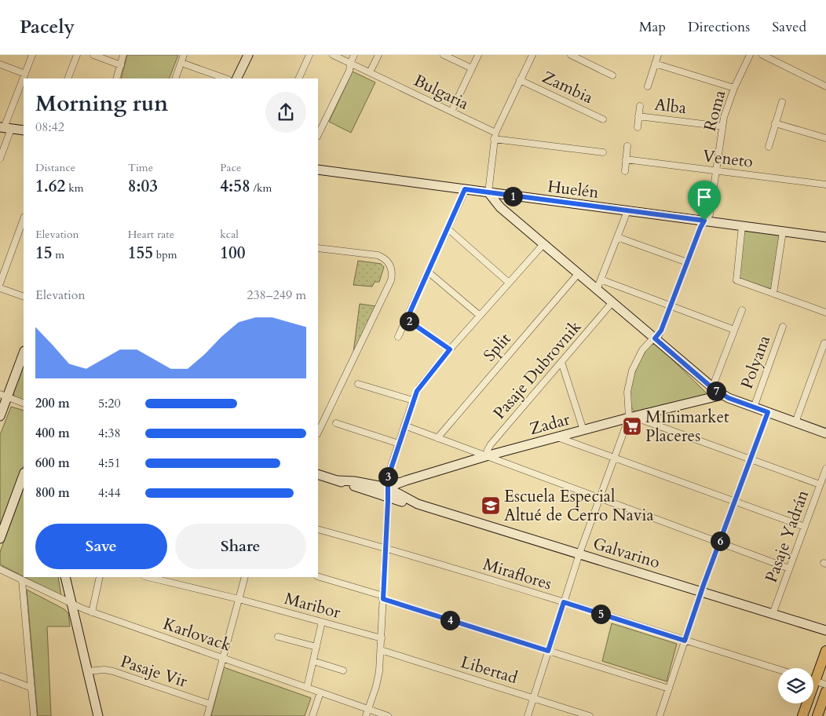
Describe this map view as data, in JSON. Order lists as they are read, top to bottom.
{
  "streets": {
    "main road": ["Huelén", "Zadar", "Galvarino"],
    "street": [
      "Zambia",
      "Bulgaria",
      "Alba",
      "Roma",
      "Veneto",
      "Split",
      "Polyana",
      "Pasaje Dubrovnik",
      "Pasaje Yadrán",
      "Miraflores",
      "Maribor",
      "Karlovack",
      "Libertad",
      "Pasaje Vir"
    ]
  },
  "crossings": [
    ["Alba", "Roma"],
    ["Roma", "Veneto"],
    ["Roma", "Huelén"],
    ["Roma", "Zadar"],
    ["Pasaje Dubrovnik", "Zadar"],
    ["Zadar", "Galvarino"],
    ["Pasaje Yadrán", "Galvarino"]
  ],
  "places": {
    "supermarket": ["MInimarket Placeres"],
    "school or university": ["Escuela Especial Altué de Cerro Navia"]
  },
  "page": {
    "header": "Pacely",
    "nav": ["Map", "Directions", "Saved"],
    "heading": ["Morning run", "08:42"],
    "stats": [
      ["Distance", "1.62 km"],
      ["Time", "8:03"],
      ["Pace", "4:58 /km"],
      ["Elevation", "15 m"],
      ["Heart rate", "155 bpm"],
      ["kcal", "100"]
    ],
    "pins": [
      "1",
      "2",
      "7",
      "3",
      "6",
      "5",
      "4"
    ],
    "chart": ["Elevation", "238–249 m"],
    "list": [
      {
        "name": "200 m",
        "note": "5:20"
      },
      {
        "name": "400 m",
        "note": "4:38"
      },
      {
        "name": "600 m",
        "note": "4:51"
      },
      {
        "name": "800 m",
        "note": "4:44"
      }
    ],
    "buttons": ["Save", "Share"]
  }
}
